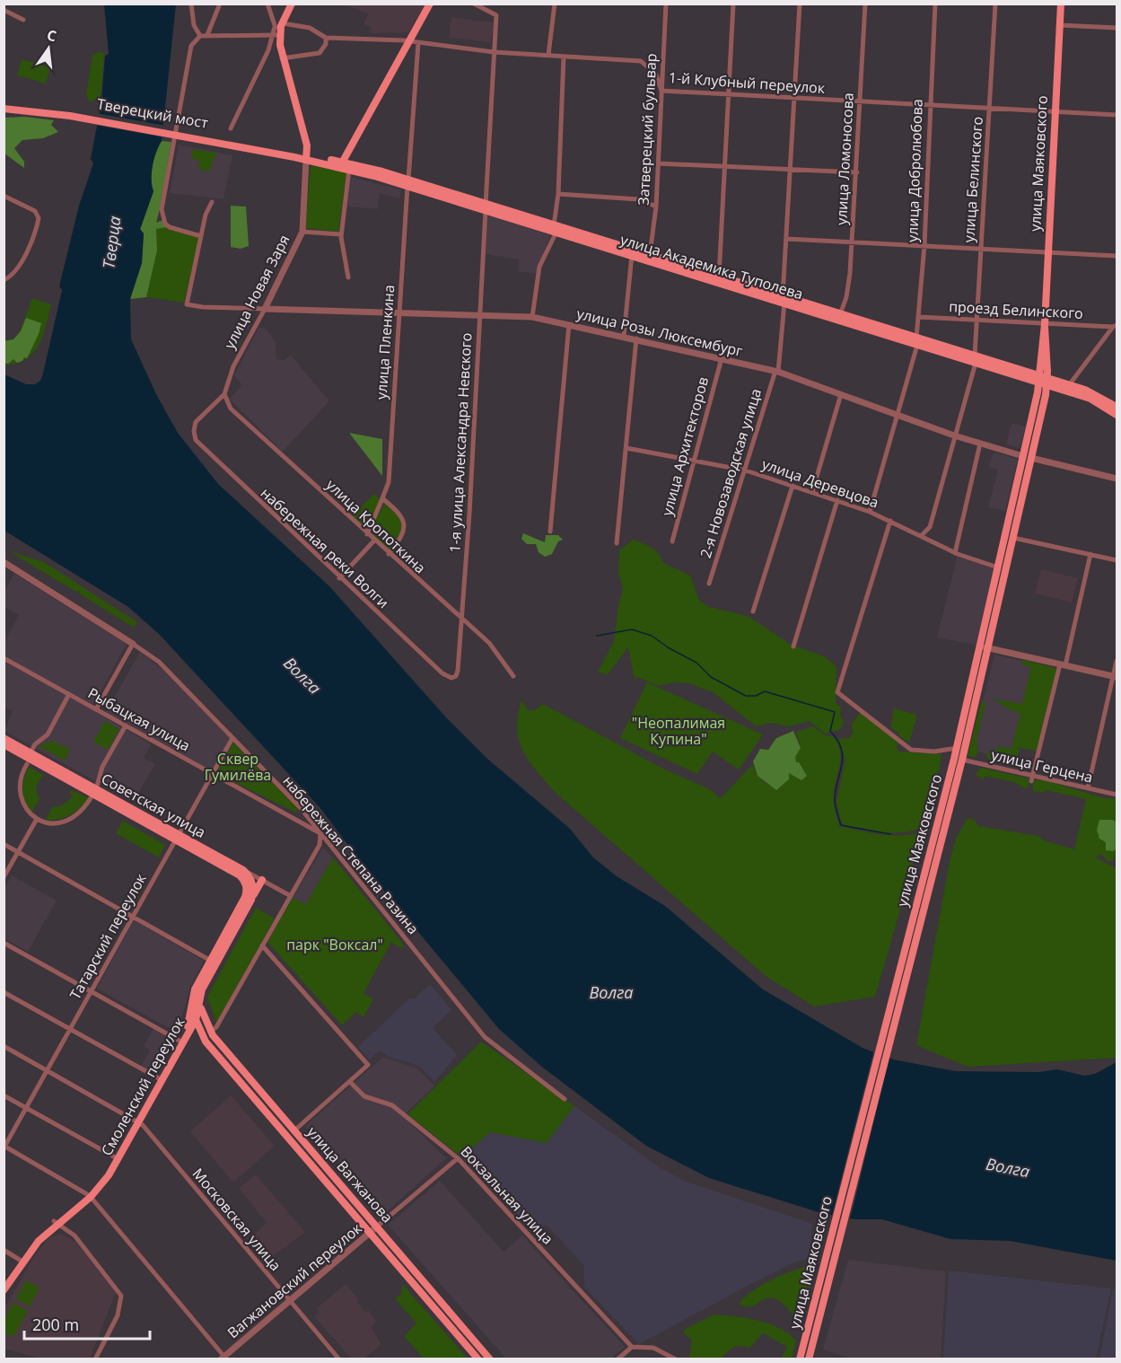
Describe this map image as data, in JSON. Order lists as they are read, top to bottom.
{
  "streets": {
    "main road": [
      "Тверецкий мост",
      "улица Маяковского",
      "улица Академика Туполева",
      "Советская улица",
      "Смоленский переулок",
      "улица Вагжанова"
    ],
    "street": [
      "1-й Клубный переулок",
      "Затверецкий бульвар",
      "улица Ломоносова",
      "улица Добролюбова",
      "улица Белинского",
      "улица Новая Заря",
      "проезд Белинского",
      "улица Розы Люксембург",
      "улица Пленкина",
      "1-я улица Александра Невского",
      "улица Архитекторов",
      "2-я Новозаводская улица",
      "улица Деревцова",
      "улица Кропоткина",
      "набережная реки Волги",
      "Рыбацкая улица",
      "улица Герцена",
      "набережная Степана Разина",
      "Татарский переулок",
      "Вокзальная улица",
      "Московская улица",
      "Вагжановский переулок"
    ]
  },
  "crossings": [
    ["1-й Клубный переулок", "Затверецкий бульвар"],
    ["1-й Клубный переулок", "улица Ломоносова"],
    ["1-й Клубный переулок", "улица Маяковского"],
    ["1-й Клубный переулок", "улица Добролюбова"],
    ["1-й Клубный переулок", "улица Белинского"],
    ["1-й Клубный переулок", "улица Пленкина"],
    ["1-й Клубный переулок", "1-я улица Александра Невского"],
    ["1-й Клубный переулок", "2-я Новозаводская улица"],
    ["Тверецкий мост", "улица Академика Туполева"],
    ["Затверецкий бульвар", "улица Академика Туполева"],
    ["улица Ломоносова", "улица Академика Туполева"],
    ["улица Маяковского", "улица Академика Туполева"],
    ["улица Маяковского", "проезд Белинского"],
    ["улица Маяковского", "улица Розы Люксембург"],
    ["улица Маяковского", "улица Деревцова"],
    ["улица Маяковского", "улица Герцена"],
    ["улица Добролюбова", "улица Академика Туполева"],
    ["улица Добролюбова", "проезд Белинского"],
    ["улица Добролюбова", "улица Розы Люксембург"],
    ["улица Добролюбова", "улица Деревцова"],
    ["улица Белинского", "улица Академика Туполева"],
    ["улица Белинского", "проезд Белинского"],
    ["улица Белинского", "улица Розы Люксембург"],
    ["улица Белинского", "улица Деревцова"],
    ["улица Академика Туполева", "улица Новая Заря"],
    ["улица Академика Туполева", "проезд Белинского"],
    ["улица Академика Туполева", "улица Пленкина"],
    ["улица Академика Туполева", "1-я улица Александра Невского"],
    ["улица Академика Туполева", "2-я Новозаводская улица"],
    ["улица Новая Заря", "улица Розы Люксембург"],
    ["улица Новая Заря", "улица Кропоткина"],
    ["улица Новая Заря", "набережная реки Волги"],
    ["улица Розы Люксембург", "улица Пленкина"],
    ["улица Розы Люксембург", "1-я улица Александра Невского"],
    ["улица Розы Люксембург", "улица Архитекторов"],
    ["улица Розы Люксембург", "2-я Новозаводская улица"],
    ["улица Пленкина", "улица Кропоткина"],
    ["1-я улица Александра Невского", "улица Кропоткина"],
    ["1-я улица Александра Невского", "набережная реки Волги"],
    ["улица Архитекторов", "улица Деревцова"],
    ["2-я Новозаводская улица", "улица Деревцова"],
    ["Рыбацкая улица", "набережная Степана Разина"],
    ["Рыбацкая улица", "Татарский переулок"],
    ["Советская улица", "Татарский переулок"],
    ["Советская улица", "Смоленский переулок"],
    ["набережная Степана Разина", "Татарский переулок"],
    ["Смоленский переулок", "улица Вагжанова"],
    ["Смоленский переулок", "Московская улица"],
    ["улица Вагжанова", "Вагжановский переулок"],
    ["Вокзальная улица", "Вагжановский переулок"],
    ["Московская улица", "Вагжановский переулок"]
  ],
  "water": ["Тверца", "Волга"],
  "parks": ["\"Неопалимая Купина\"", "Сквер Гумилёва", "парк \"Воксал\""],
  "scale_bar": "200 m",
  "north": "top"
}
